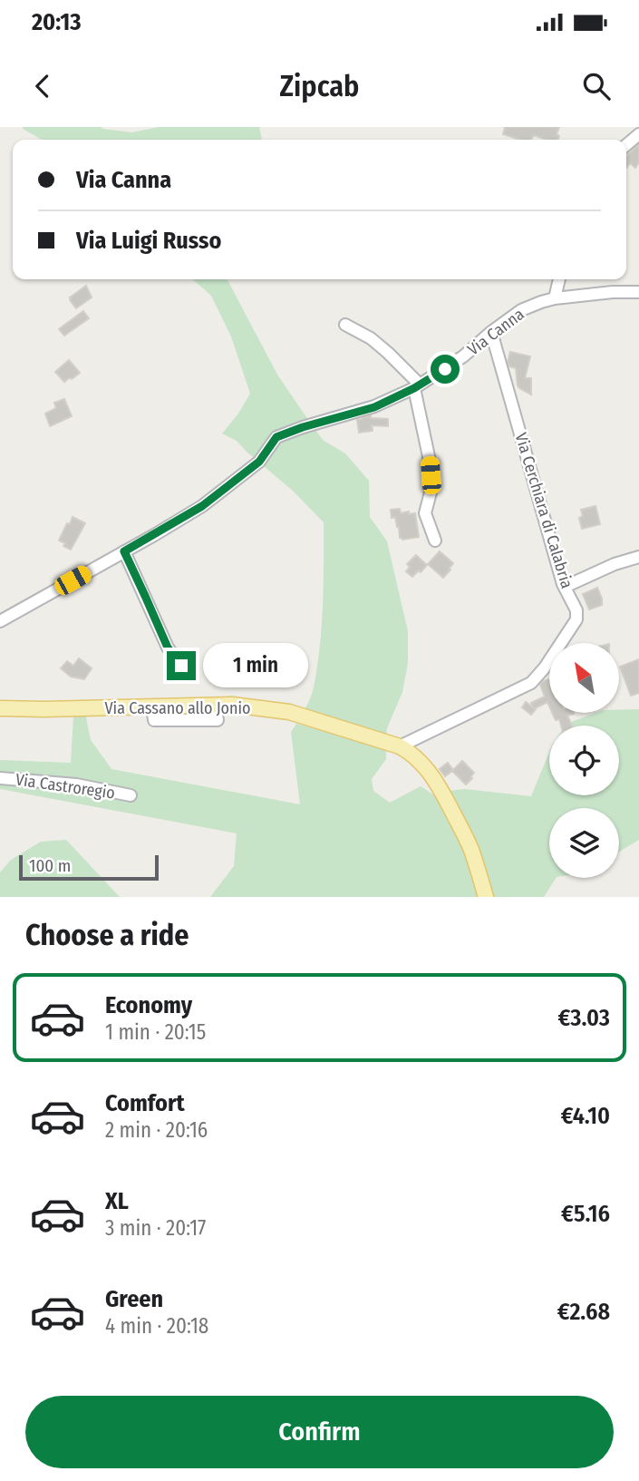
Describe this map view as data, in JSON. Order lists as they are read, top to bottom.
{
  "streets": {
    "main road": ["Via Cassano allo Jonio"],
    "street": ["Via Canna", "Via Cerchiara di Calabria", "Via Castroregio"]
  },
  "crossings": [
    ["Via Canna", "Via Cerchiara di Calabria"],
    ["Via Cerchiara di Calabria", "Via Cassano allo Jonio"]
  ],
  "scale_bar": "100 m",
  "north": "top left",
  "page": {
    "status": "20:13",
    "header": "Zipcab",
    "banner": ["Via Canna", "Via Luigi Russo"],
    "bubble": "1 min",
    "scale": "100 m",
    "heading": "Choose a ride",
    "list": [
      {
        "name": "Economy",
        "note": "1 min · 20:15",
        "value": "€3.03"
      },
      {
        "name": "Comfort",
        "note": "2 min · 20:16",
        "value": "€4.10"
      },
      {
        "name": "XL",
        "note": "3 min · 20:17",
        "value": "€5.16"
      },
      {
        "name": "Green",
        "note": "4 min · 20:18",
        "value": "€2.68"
      }
    ],
    "buttons": "Confirm"
  }
}
